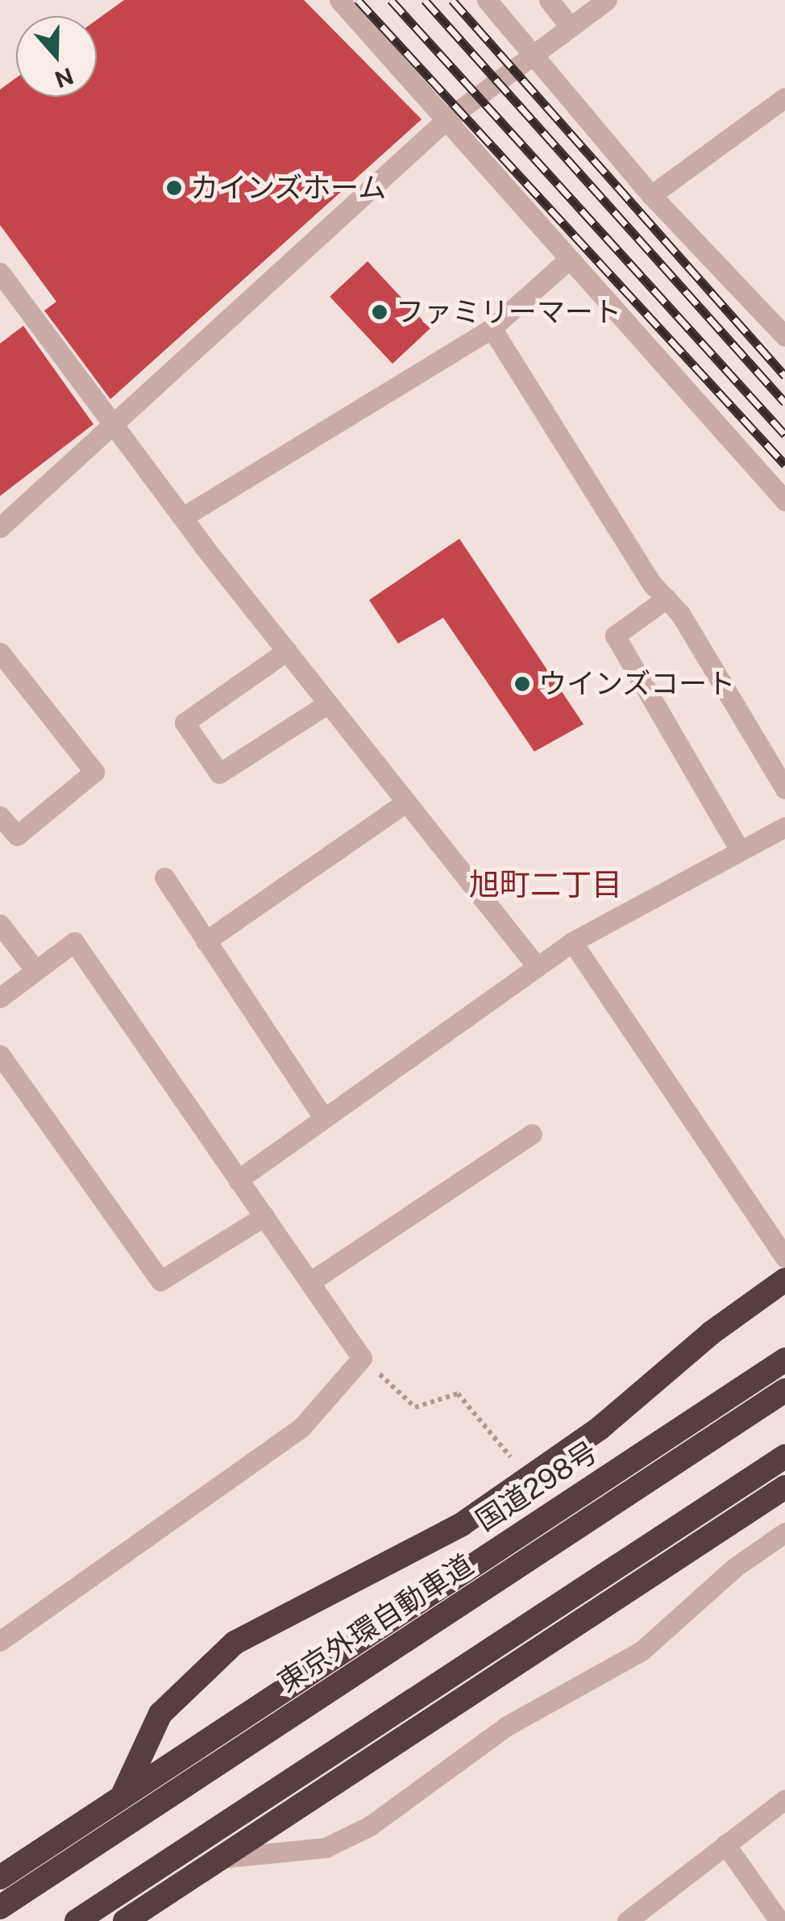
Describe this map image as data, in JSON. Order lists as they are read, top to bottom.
{
  "streets": {
    "highway": ["国道298号", "東京外環自動車道"]
  },
  "districts": ["旭町二丁目"],
  "places": ["カインズホーム", "ファミリーマート", "ウインズコート"],
  "north": "bottom"
}
